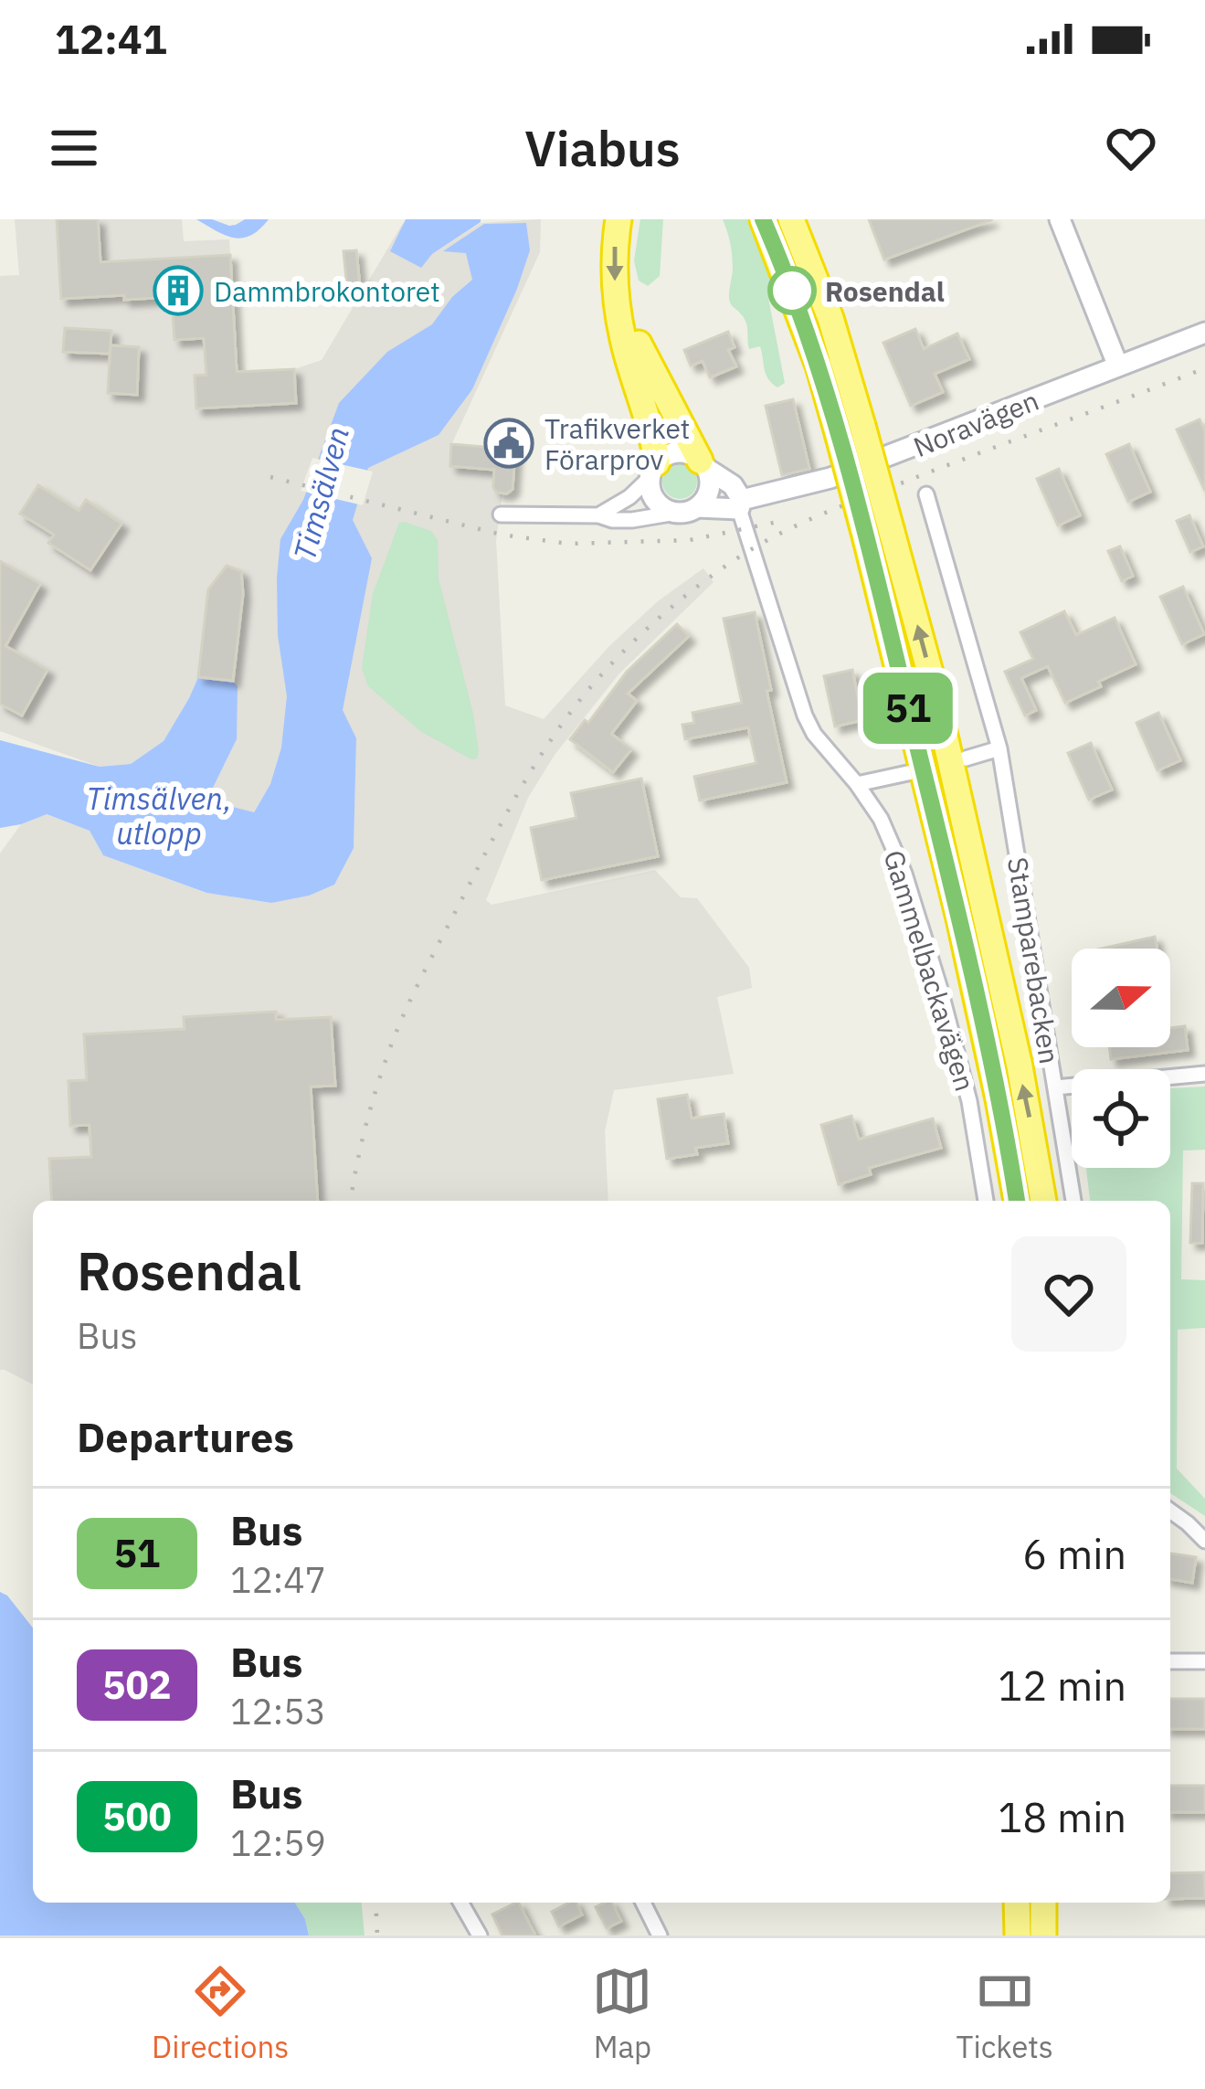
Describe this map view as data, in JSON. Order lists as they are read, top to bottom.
{
  "streets": {
    "street": ["Noravägen", "Stamparebacken", "Gammelbackavägen"]
  },
  "crossings": [
    ["Noravägen", "Gammelbackavägen"]
  ],
  "water": ["Timsälven", "Timsälven, utlopp"],
  "places": {
    "building": ["Dammbrokontoret"],
    "other": ["Rosendal"],
    "public building": ["Trafikverket Förarprov"]
  },
  "lines": ["bus line 51"],
  "north": "right",
  "page": {
    "status": "12:41",
    "header": "Viabus",
    "on_map": "51",
    "heading": [
      ["Rosendal", "Bus"],
      "Departures"
    ],
    "list": [
      {
        "mark": "51",
        "name": "Bus",
        "note": "12:47",
        "value": "6 min"
      },
      {
        "mark": "502",
        "name": "Bus",
        "note": "12:53",
        "value": "12 min"
      },
      {
        "mark": "500",
        "name": "Bus",
        "note": "12:59",
        "value": "18 min"
      }
    ],
    "tabs": ["Directions", "Map", "Tickets"]
  }
}
